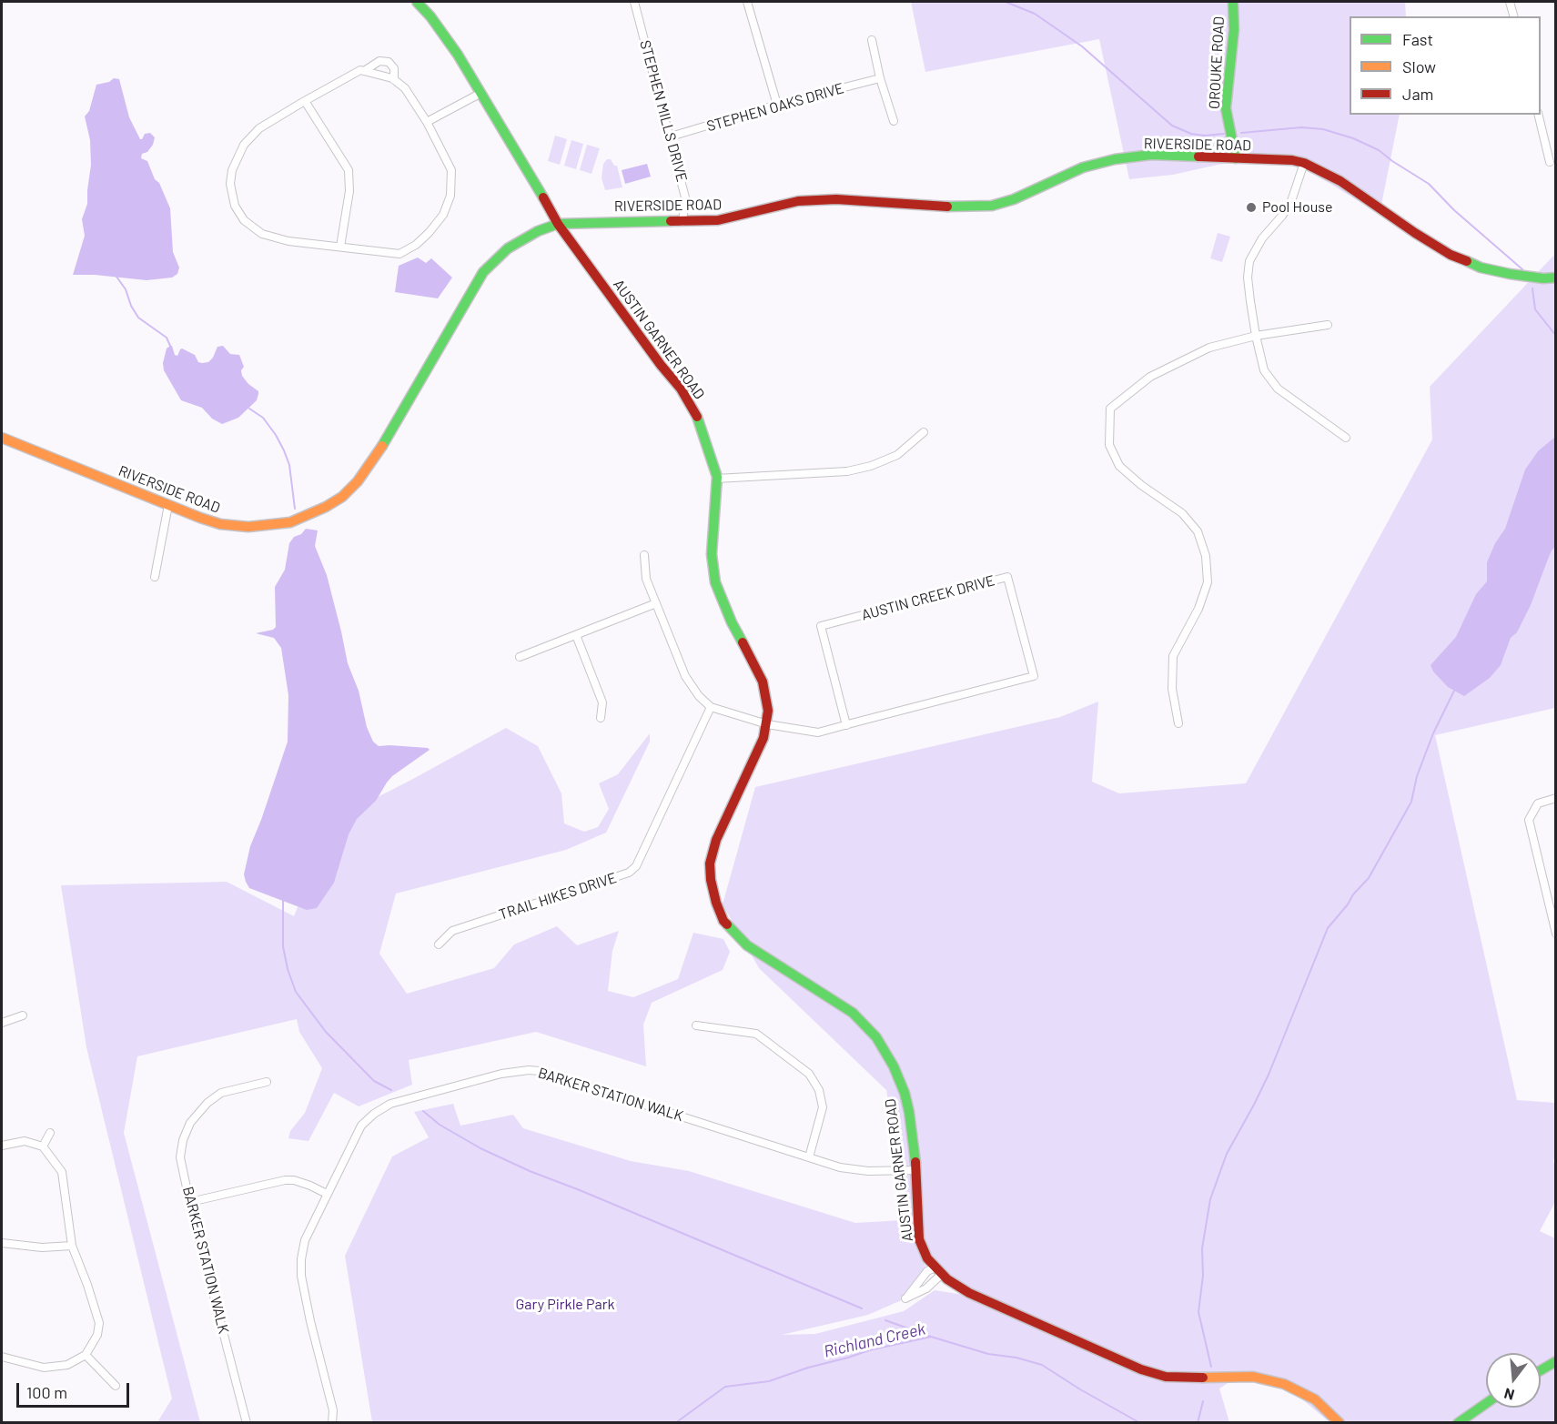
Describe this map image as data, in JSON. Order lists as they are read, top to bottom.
{
  "streets": {
    "street": [
      "OROUKE ROAD",
      "STEPHEN OAKS DRIVE",
      "STEPHEN MILLS DRIVE",
      "RIVERSIDE ROAD",
      "AUSTIN GARNER ROAD",
      "AUSTIN CREEK DRIVE",
      "TRAIL HIKES DRIVE",
      "BARKER STATION WALK"
    ]
  },
  "crossings": [
    ["OROUKE ROAD", "RIVERSIDE ROAD"],
    ["STEPHEN OAKS DRIVE", "STEPHEN MILLS DRIVE"],
    ["STEPHEN MILLS DRIVE", "RIVERSIDE ROAD"],
    ["RIVERSIDE ROAD", "AUSTIN GARNER ROAD"],
    ["AUSTIN GARNER ROAD", "AUSTIN CREEK DRIVE"],
    ["AUSTIN GARNER ROAD", "BARKER STATION WALK"],
    ["AUSTIN CREEK DRIVE", "TRAIL HIKES DRIVE"]
  ],
  "water": ["Richland Creek"],
  "parks": ["Gary Pirkle Park"],
  "places": ["Pool House"],
  "legend": ["Fast", "Slow", "Jam"],
  "scale_bar": "100 m",
  "north": "bottom"
}
